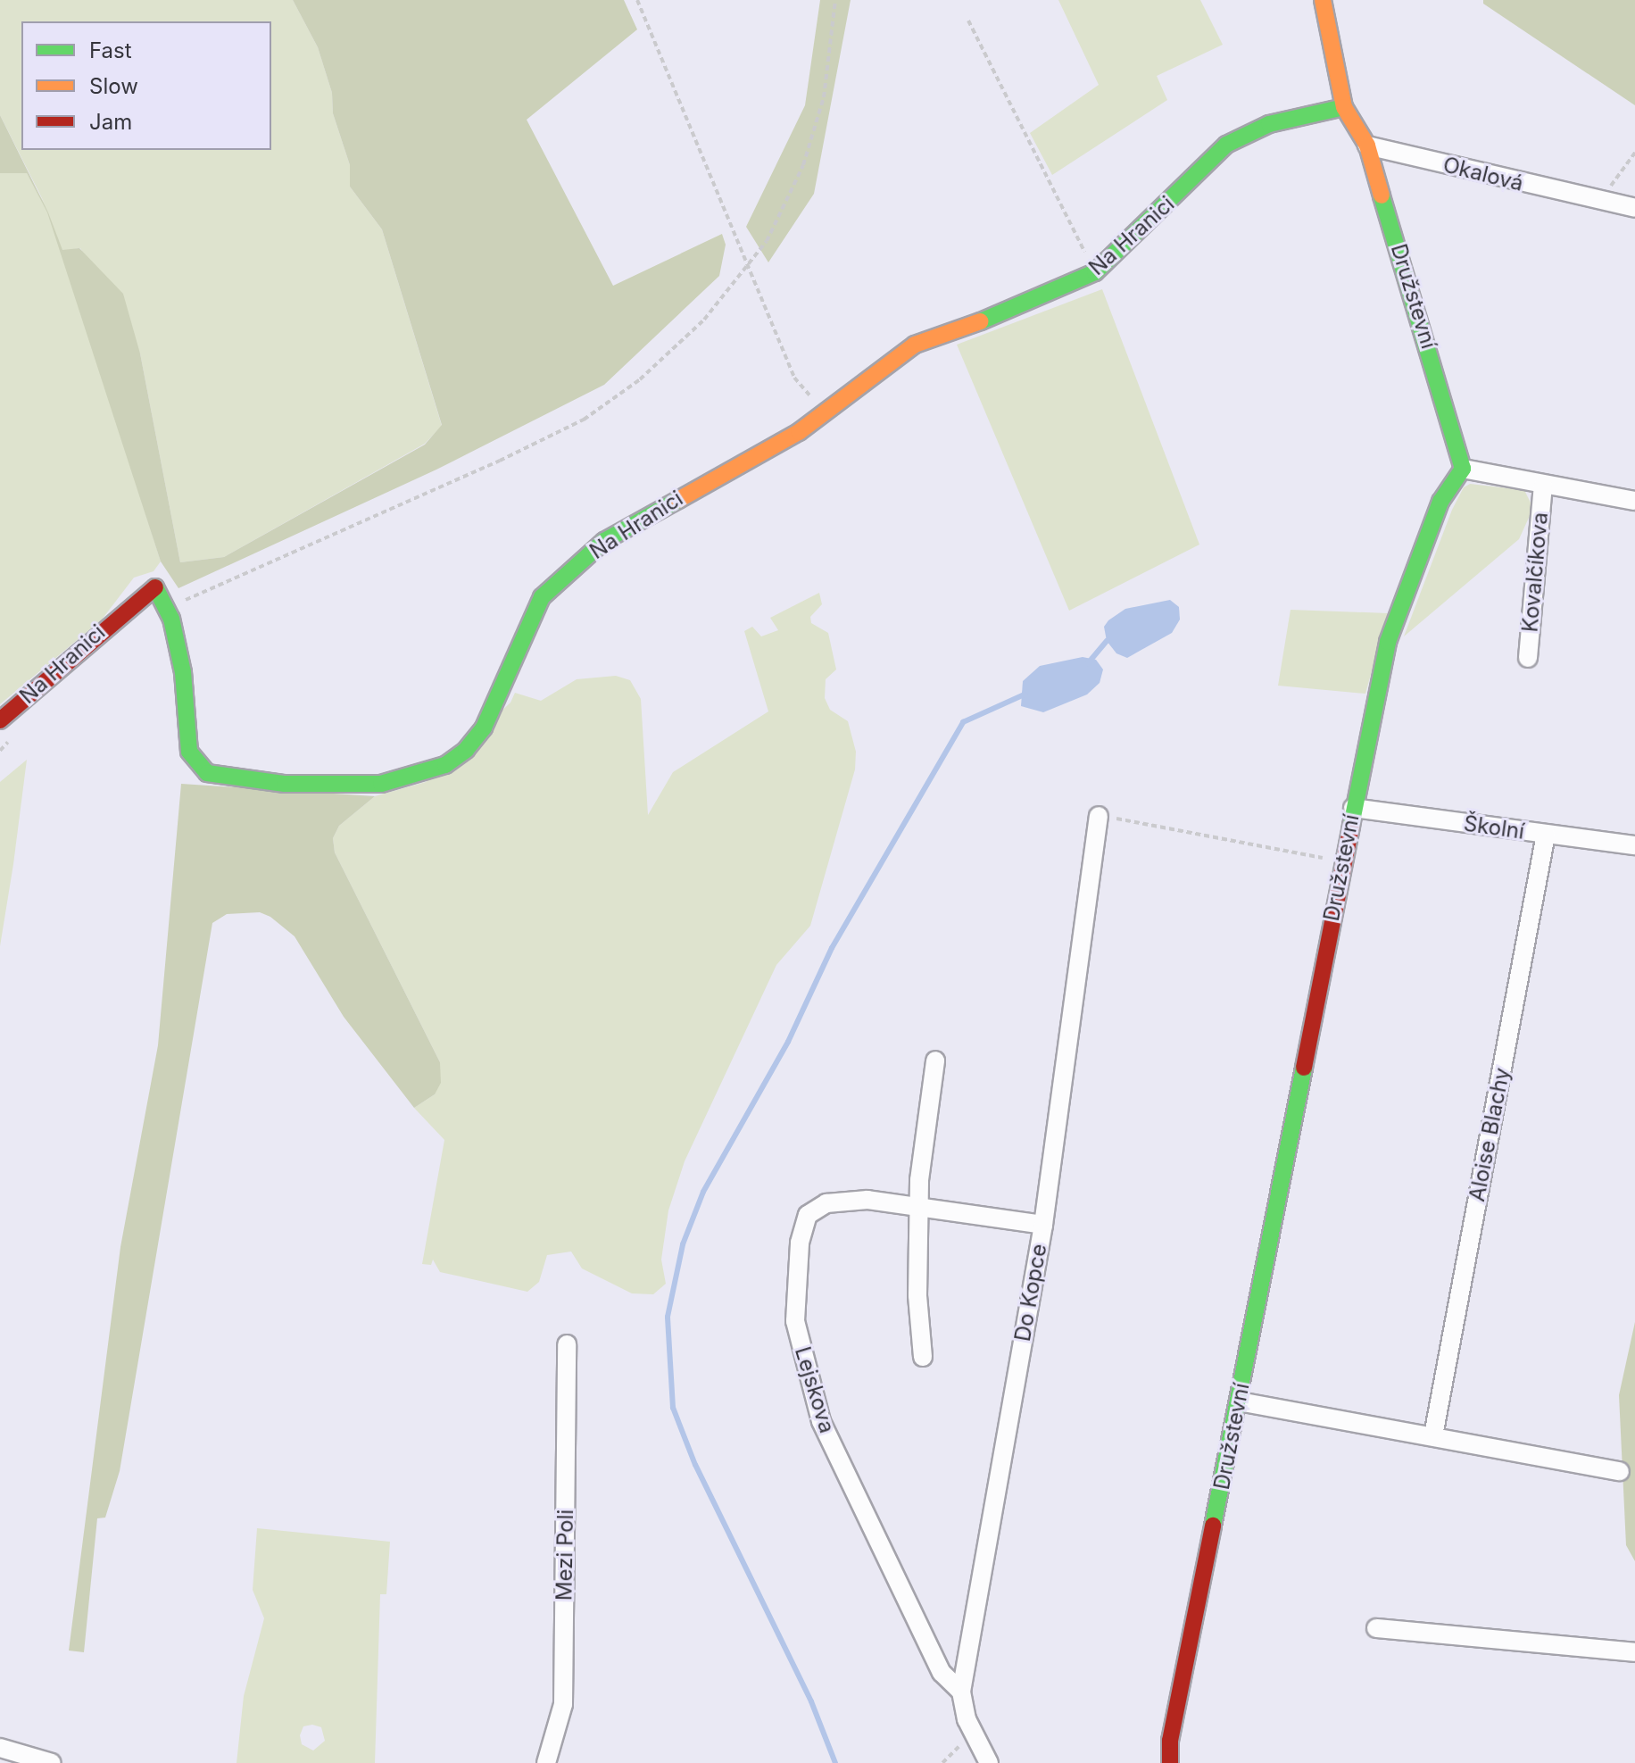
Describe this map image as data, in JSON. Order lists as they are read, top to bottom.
{
  "streets": {
    "street": [
      "Okalová",
      "Na Hranici",
      "Družstevní",
      "Kovalčíkova",
      "Školní",
      "Aloise Blachy",
      "Do Kopce",
      "Lejskova",
      "Mezi Poli"
    ]
  },
  "crossings": [
    ["Okalová", "Družstevní"],
    ["Na Hranici", "Družstevní"],
    ["Družstevní", "Kovalčíkova"],
    ["Družstevní", "Školní"],
    ["Školní", "Aloise Blachy"],
    ["Do Kopce", "Lejskova"]
  ],
  "legend": ["Fast", "Slow", "Jam"]
}
